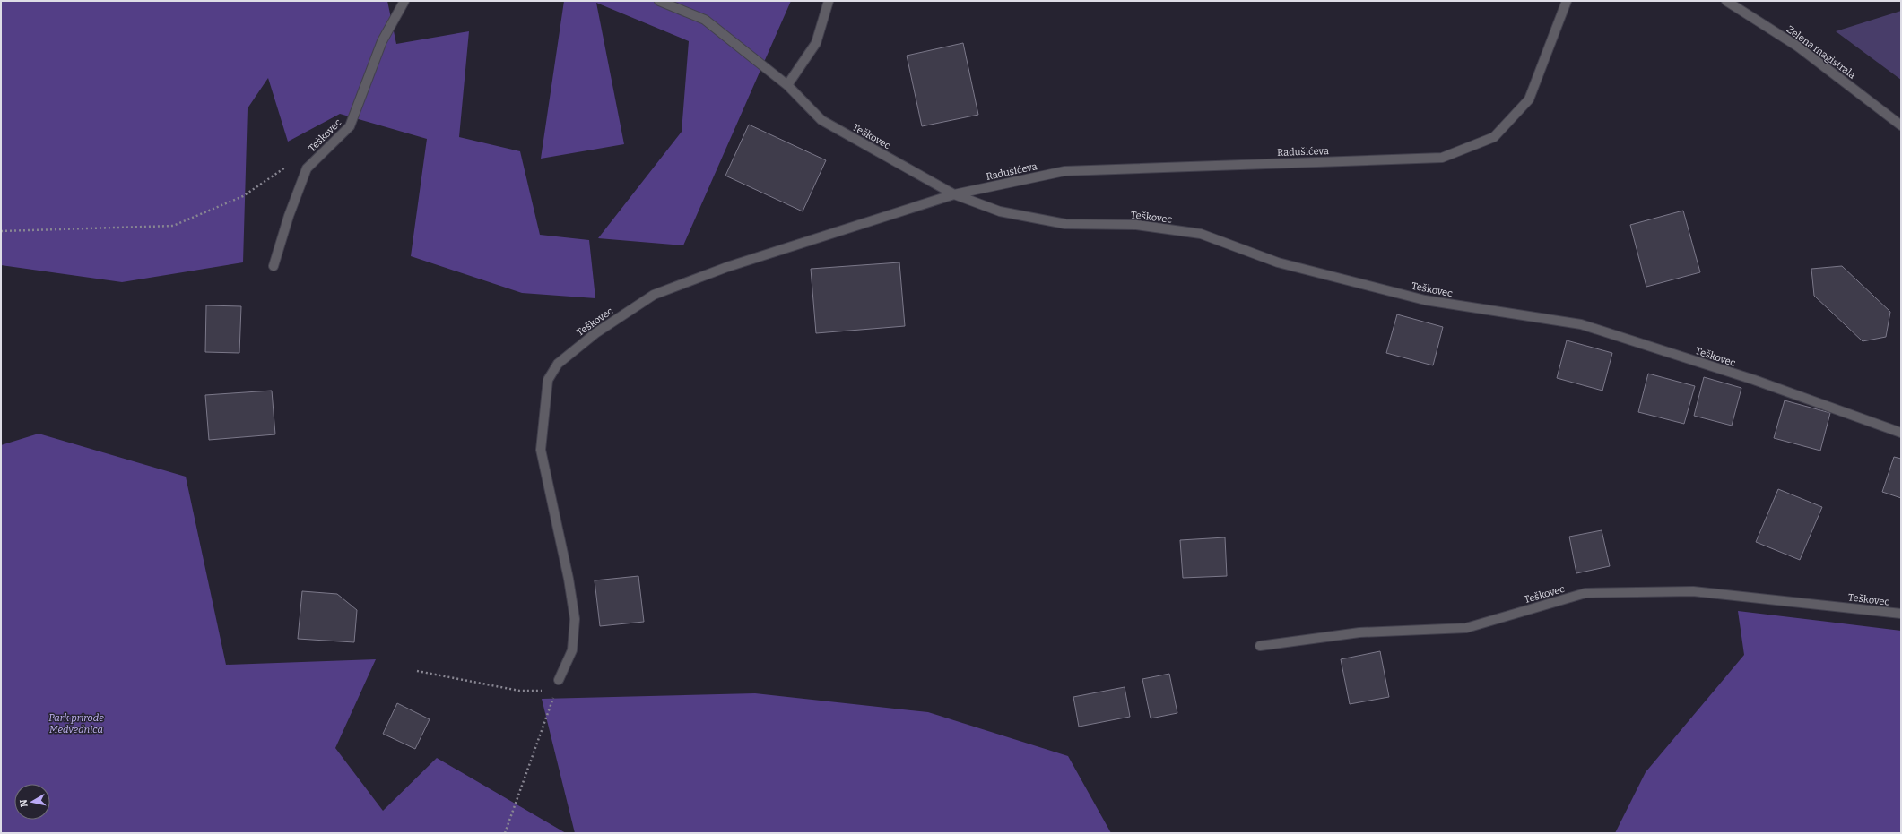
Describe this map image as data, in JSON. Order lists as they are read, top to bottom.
{
  "streets": {
    "street": ["Zelena magistrala", "Teškovec", "Radušićeva"]
  },
  "crossings": [
    ["Teškovec", "Radušićeva"]
  ],
  "parks": ["Park prirode Medvednica"],
  "north": "left"
}
